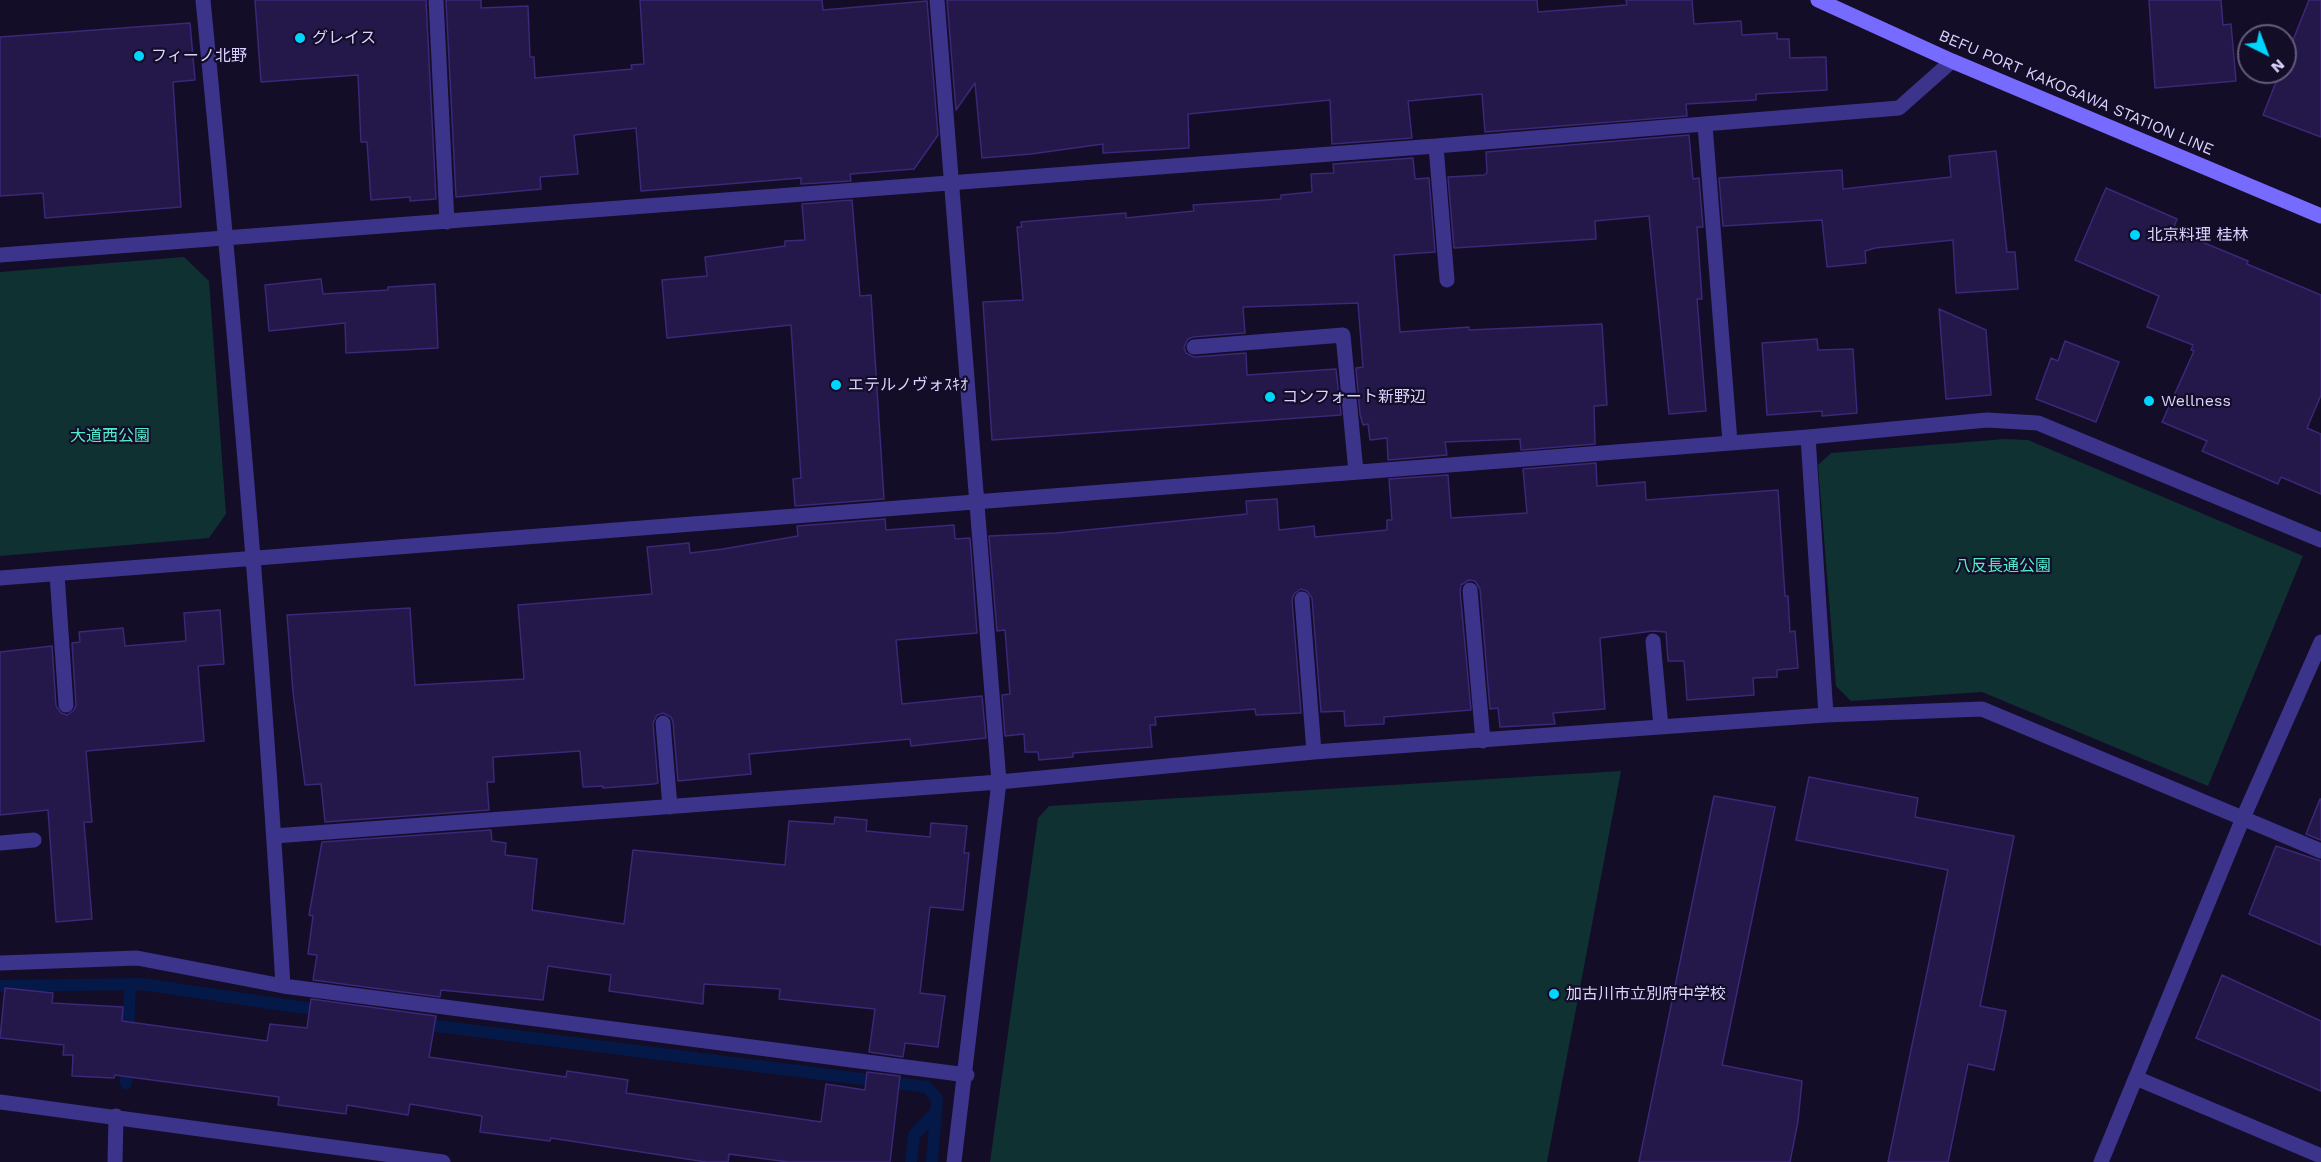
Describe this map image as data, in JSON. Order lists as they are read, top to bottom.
{
  "streets": {
    "main road": ["BEFU PORT KAKOGAWA STATION LINE"]
  },
  "parks": ["大道西公園", "八反長通公園"],
  "places": [
    "グレイス",
    "フィーノ北野",
    "北京料理 桂林",
    "エテルノヴォｽｷｵ",
    "コンフォート新野辺",
    "Wellness",
    "加古川市立別府中学校"
  ],
  "north": "bottom right"
}
